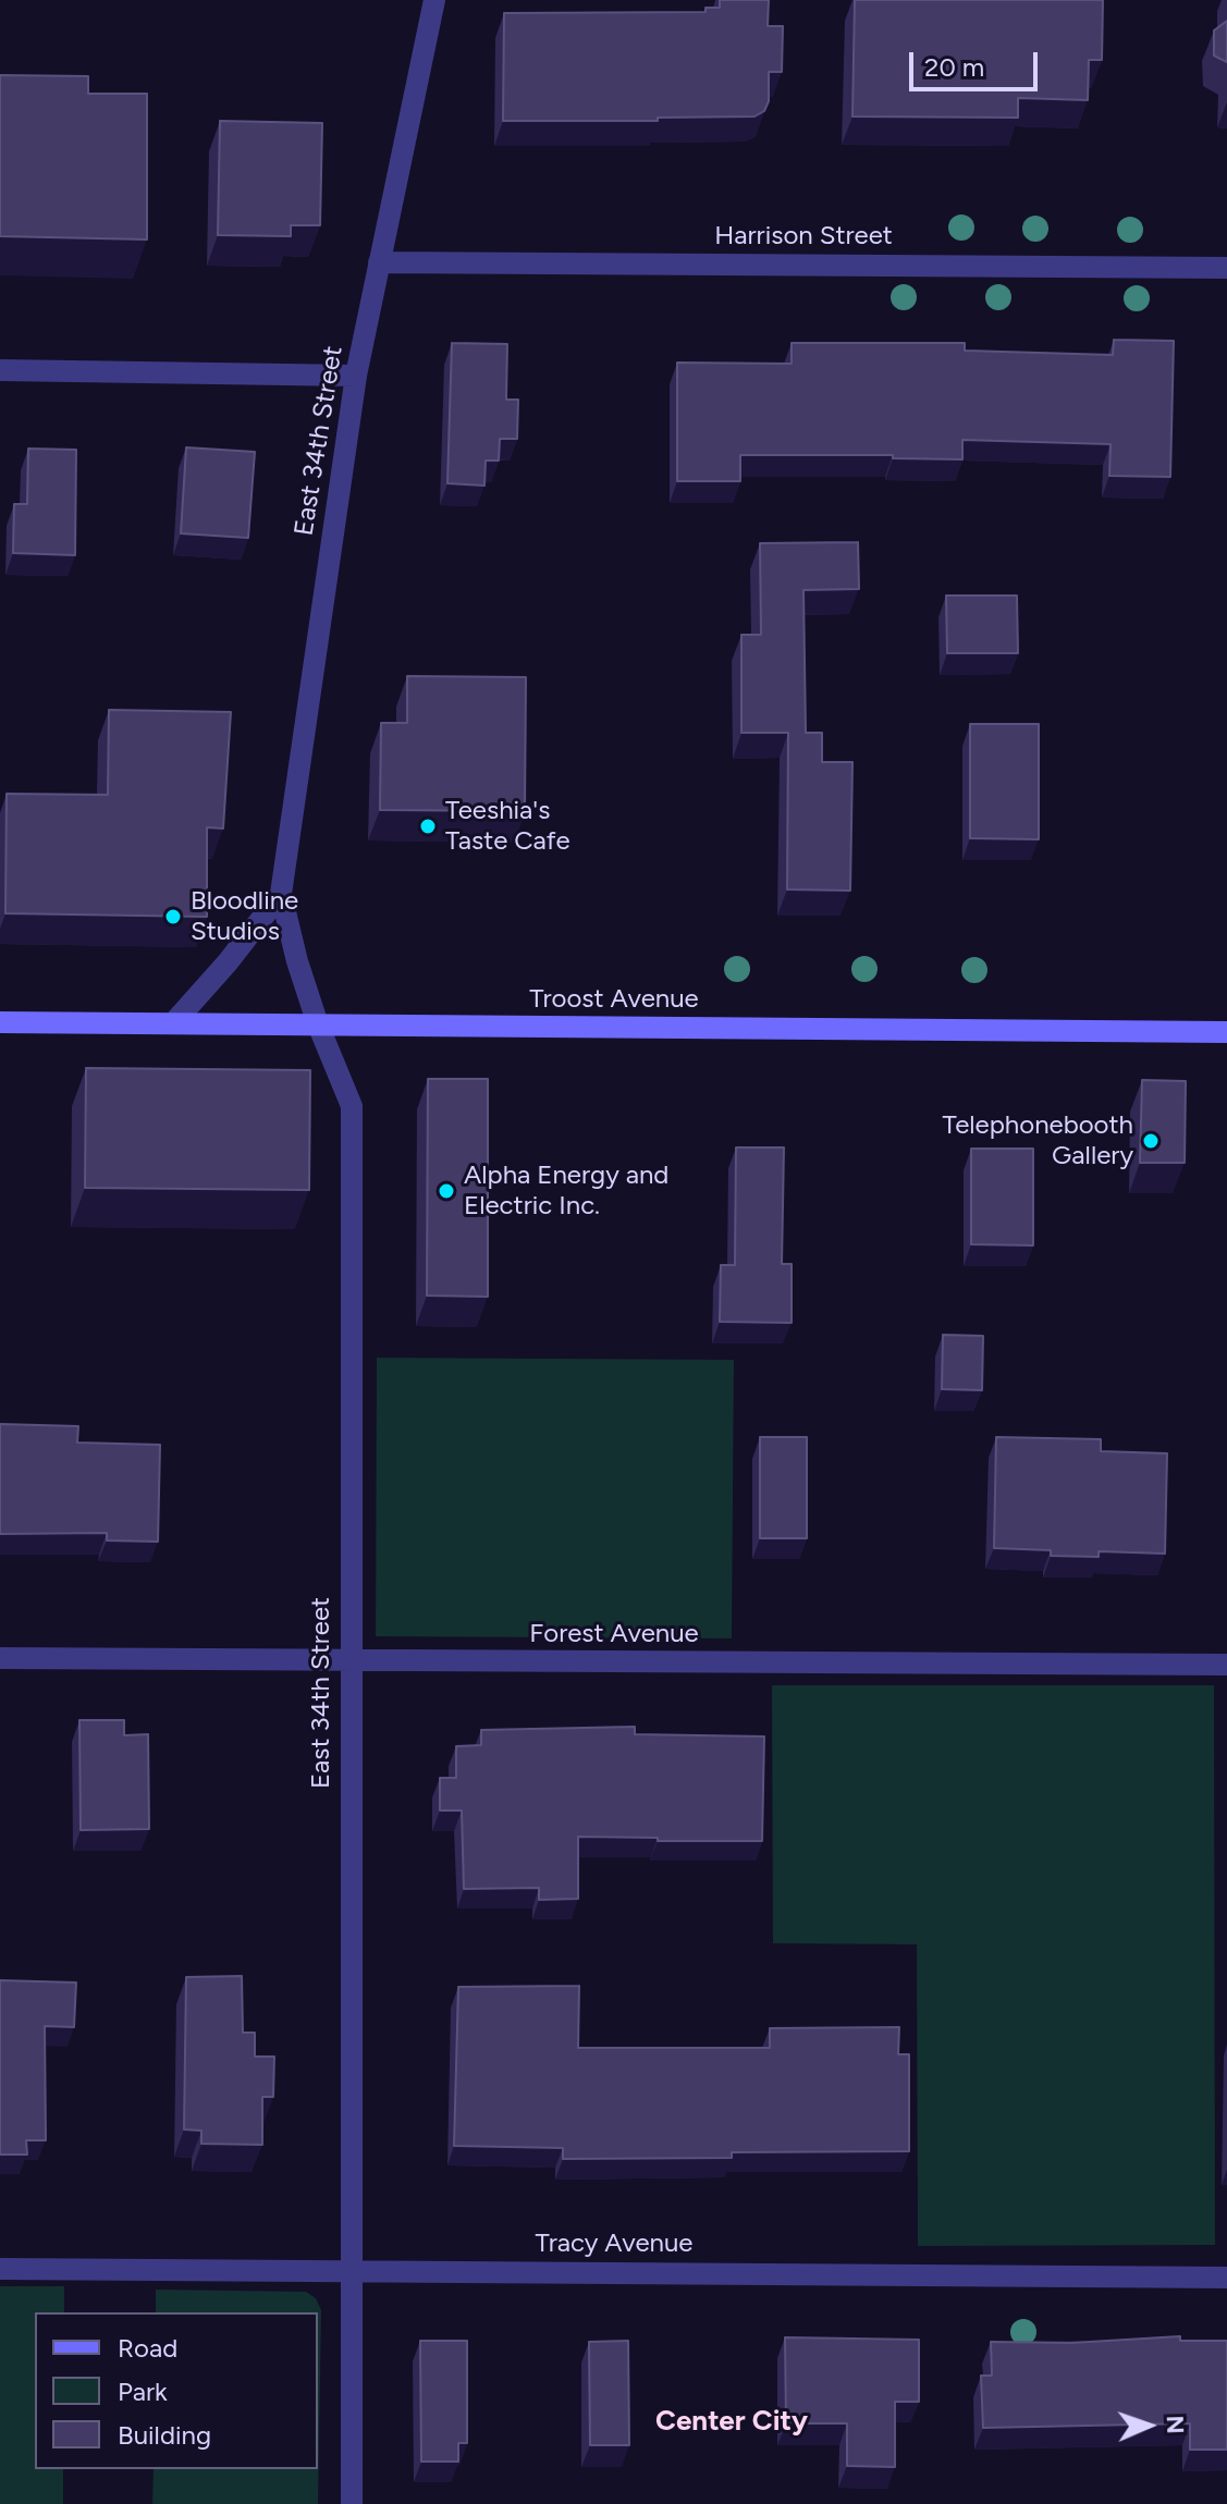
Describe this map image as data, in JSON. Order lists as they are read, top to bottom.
{
  "streets": {
    "main road": ["Troost Avenue"],
    "street": [
      "Harrison Street",
      "East 34th Street",
      "Forest Avenue",
      "Tracy Avenue"
    ]
  },
  "crossings": [
    ["Harrison Street", "East 34th Street"],
    ["East 34th Street", "Troost Avenue"],
    ["East 34th Street", "Forest Avenue"],
    ["East 34th Street", "Tracy Avenue"]
  ],
  "districts": ["Center City"],
  "places": [
    "Teeshia's Taste Cafe",
    "Bloodline Studios",
    "Telephonebooth Gallery",
    "Alpha Energy and Electric Inc."
  ],
  "legend": ["Road", "Park", "Building"],
  "scale_bar": "20 m",
  "north": "right"
}
